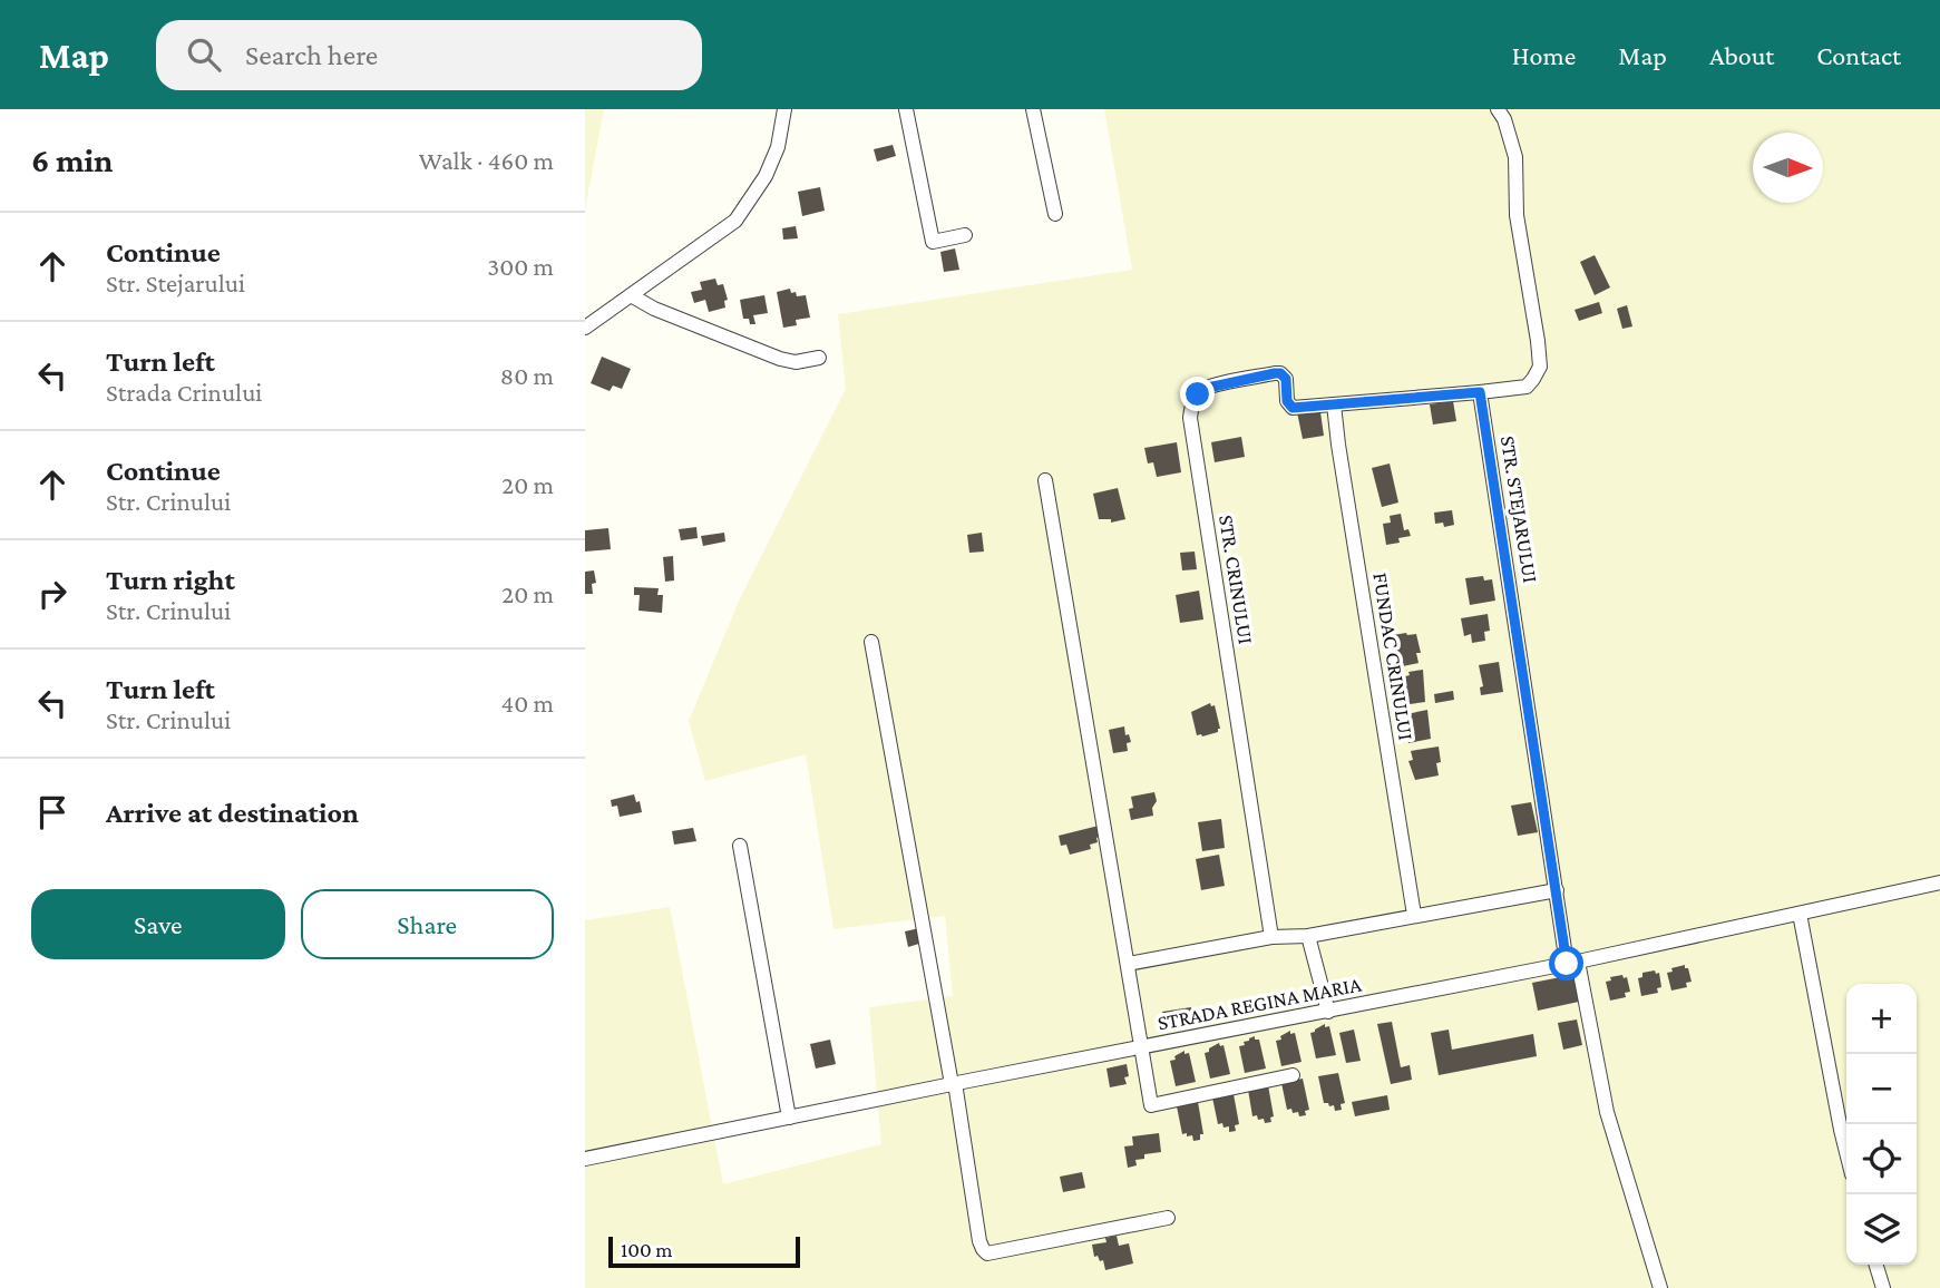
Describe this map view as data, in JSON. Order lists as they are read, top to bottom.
{
  "streets": {
    "street": [
      "STR. STEJARULUI",
      "STR. CRINULUI",
      "FUNDAC CRINULUI",
      "STRADA REGINA MARIA"
    ]
  },
  "crossings": [
    ["STR. STEJARULUI", "STRADA REGINA MARIA"],
    ["STR. CRINULUI", "FUNDAC CRINULUI"]
  ],
  "scale_bar": "100 m",
  "north": "right",
  "page": {
    "header": "Map",
    "search": "Search here",
    "nav": [
      "Home",
      "Map",
      "About",
      "Contact"
    ],
    "heading": ["6 min", "Walk · 460 m"],
    "list": [
      ["Continue", "Str. Stejarului", "300 m"],
      ["Turn left", "Strada Crinului", "80 m"],
      ["Continue", "Str. Crinului", "20 m"],
      ["Turn right", "Str. Crinului", "20 m"],
      ["Turn left", "Str. Crinului", "40 m"],
      "Arrive at destination"
    ],
    "buttons": ["Save", "Share"],
    "map_buttons": ["+", "−"],
    "scale": "100 m"
  }
}
